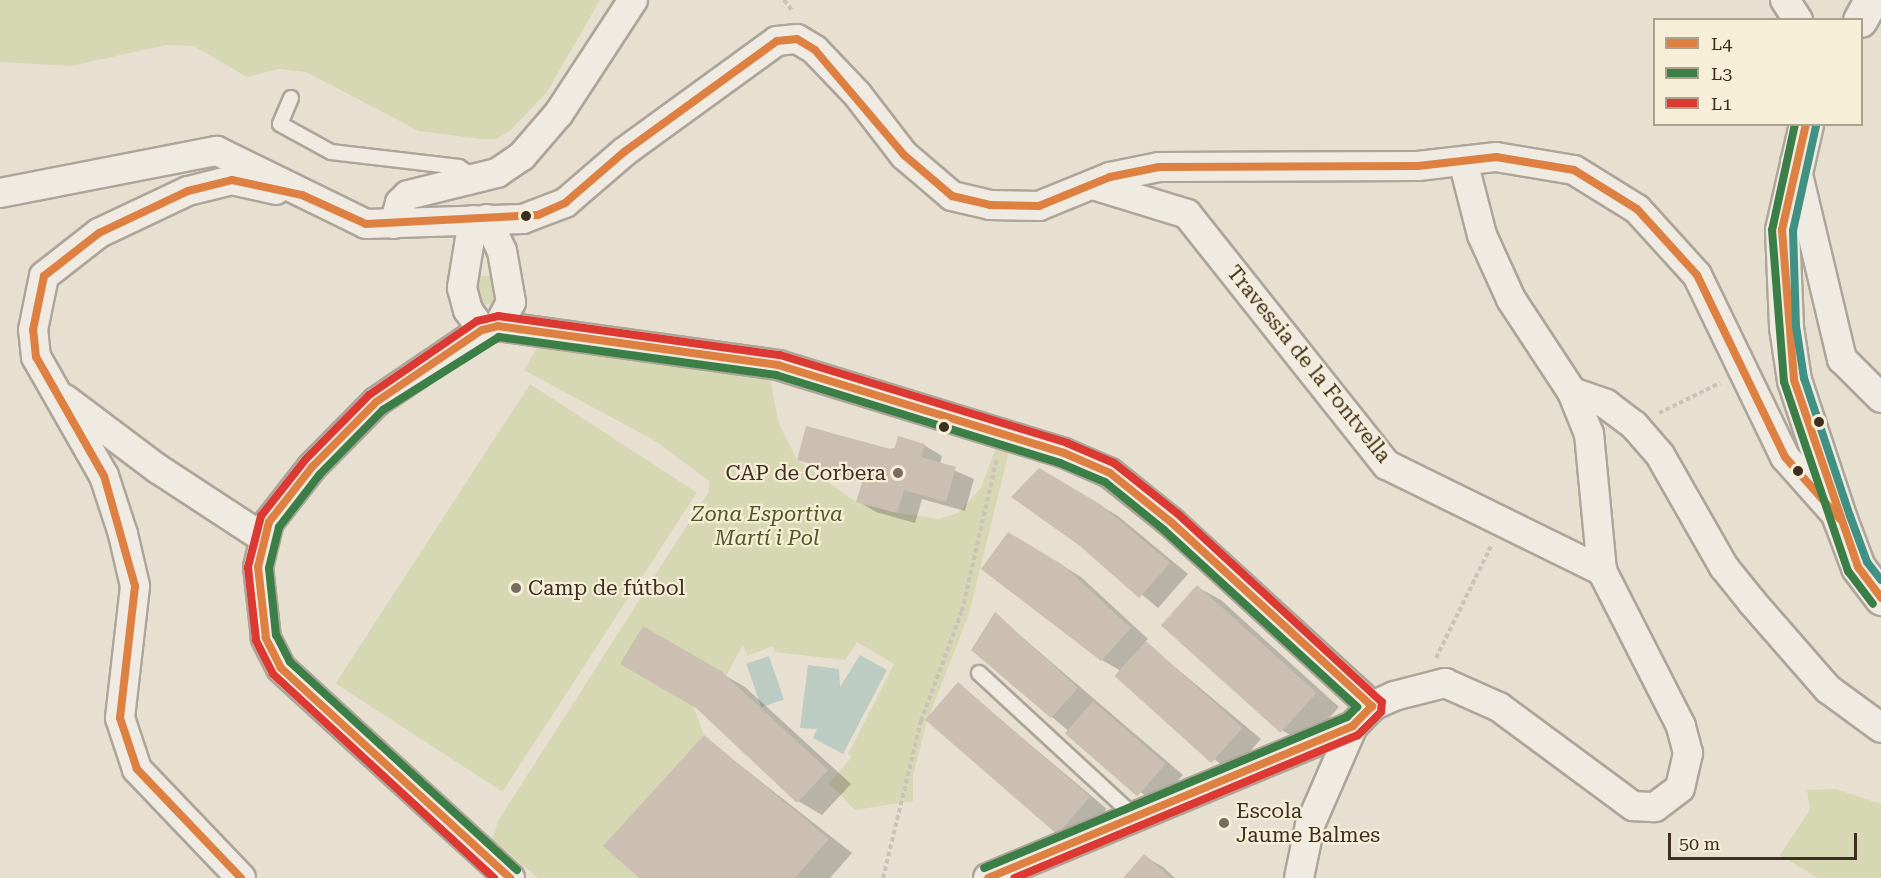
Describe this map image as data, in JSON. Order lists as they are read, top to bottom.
{
  "streets": {
    "street": ["Travessia de la Fontvella"]
  },
  "parks": ["Zona Esportiva Martí i Pol"],
  "places": ["CAP de Corbera", "Camp de fútbol", "Escola Jaume Balmes"],
  "lines": ["transit line L4", "transit line L3", "transit line L1"],
  "legend": ["L4", "L3", "L1"],
  "scale_bar": "50 m"
}
